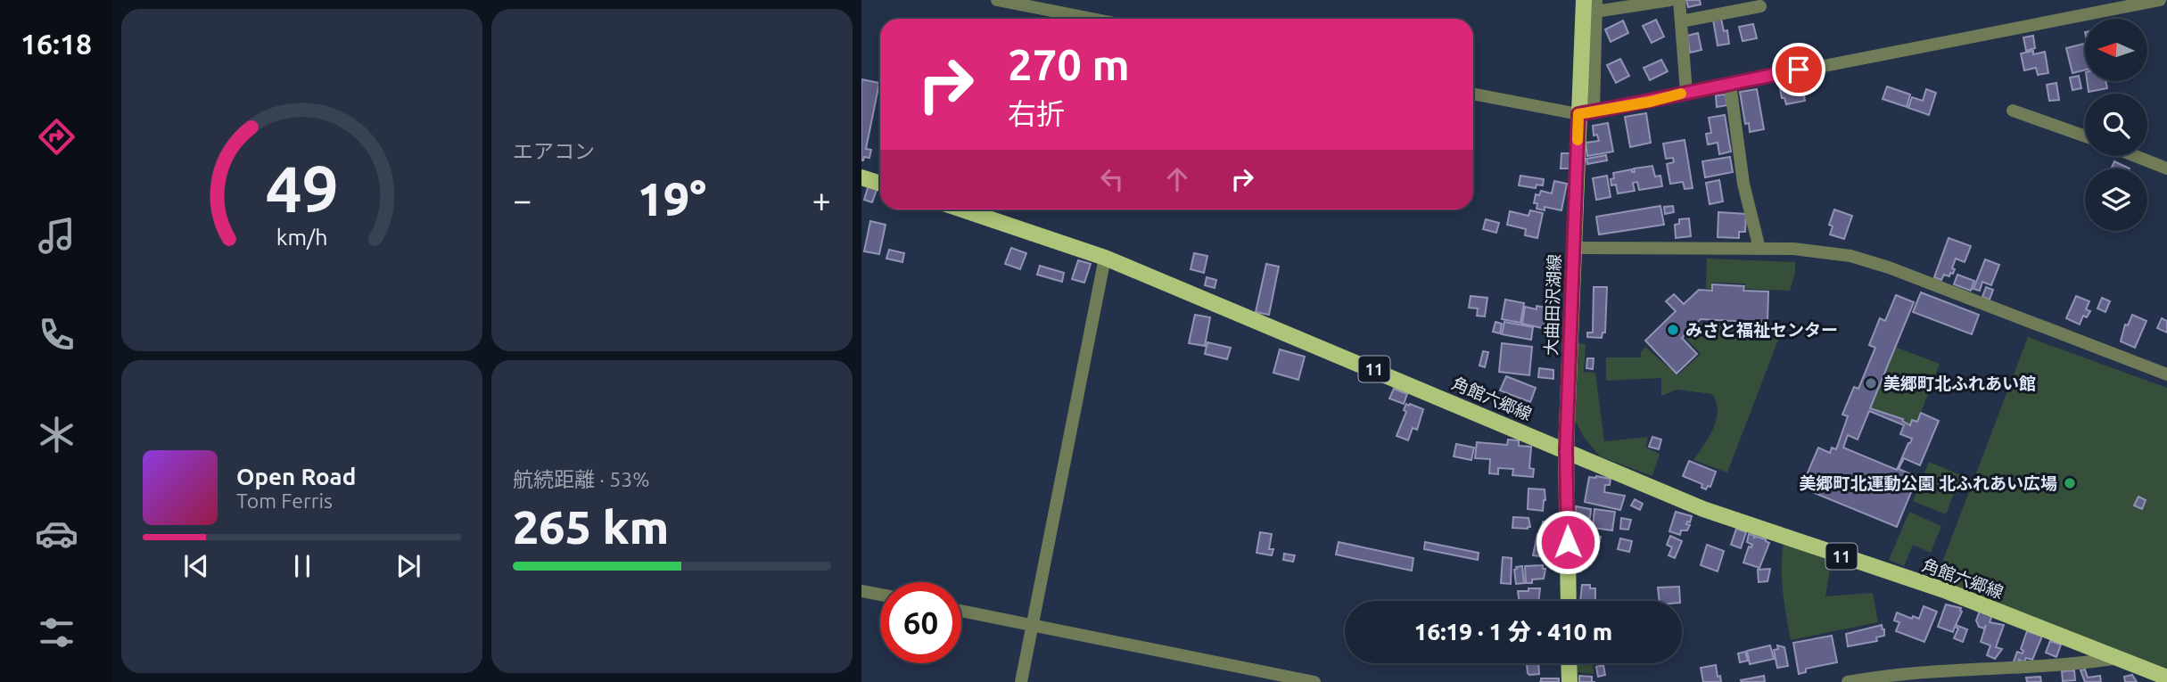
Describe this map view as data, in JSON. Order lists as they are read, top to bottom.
{
  "streets": {
    "main road": ["大曲田沢湖線", "11", "角館六郷線"]
  },
  "crossings": [
    ["大曲田沢湖線", "角館六郷線"]
  ],
  "places": ["みさと福祉センター", "美郷町北ふれあい館", "美郷町北運動公園 北ふれあい広場"],
  "north": "left",
  "page": {
    "tabs": "16:18",
    "tile": [
      "エアコン",
      ["航続距離 · 53%", "265 km"]
    ],
    "turn": ["270 m", "右折"],
    "heat": ["−", "19°", "+"],
    "song": ["Open Road", "Tom Ferris"],
    "limit": "60",
    "trip": "16:19 · 1 分 · 410 m",
    "gauge": ["49", "km/h"]
  }
}
